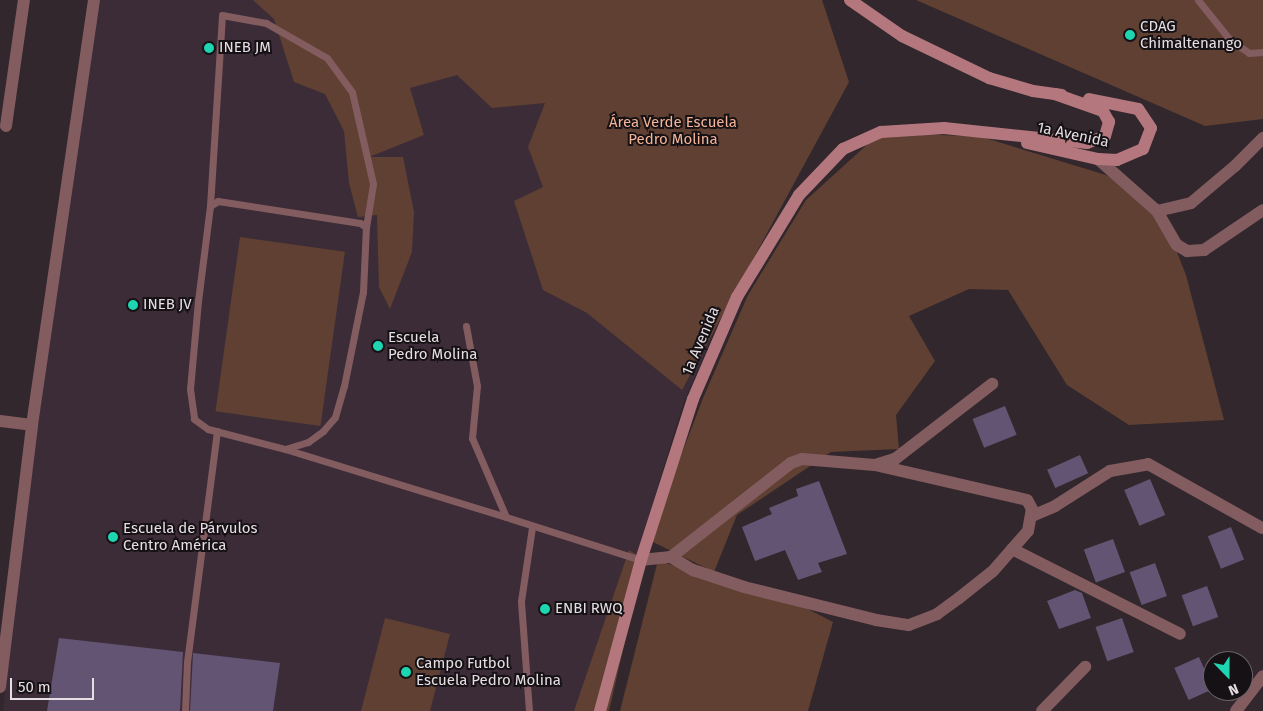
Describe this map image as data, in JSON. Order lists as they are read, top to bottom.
{
  "streets": {
    "main road": ["1a Avenida"]
  },
  "parks": ["Área Verde Escuela Pedro Molina"],
  "places": [
    "CDAG Chimaltenango",
    "INEB JM",
    "INEB JV",
    "Escuela Pedro Molina",
    "Escuela de Párvulos Centro América",
    "ENBI RWQ",
    "Campo Futbol Escuela Pedro Molina"
  ],
  "scale_bar": "50 m",
  "north": "bottom"
}
